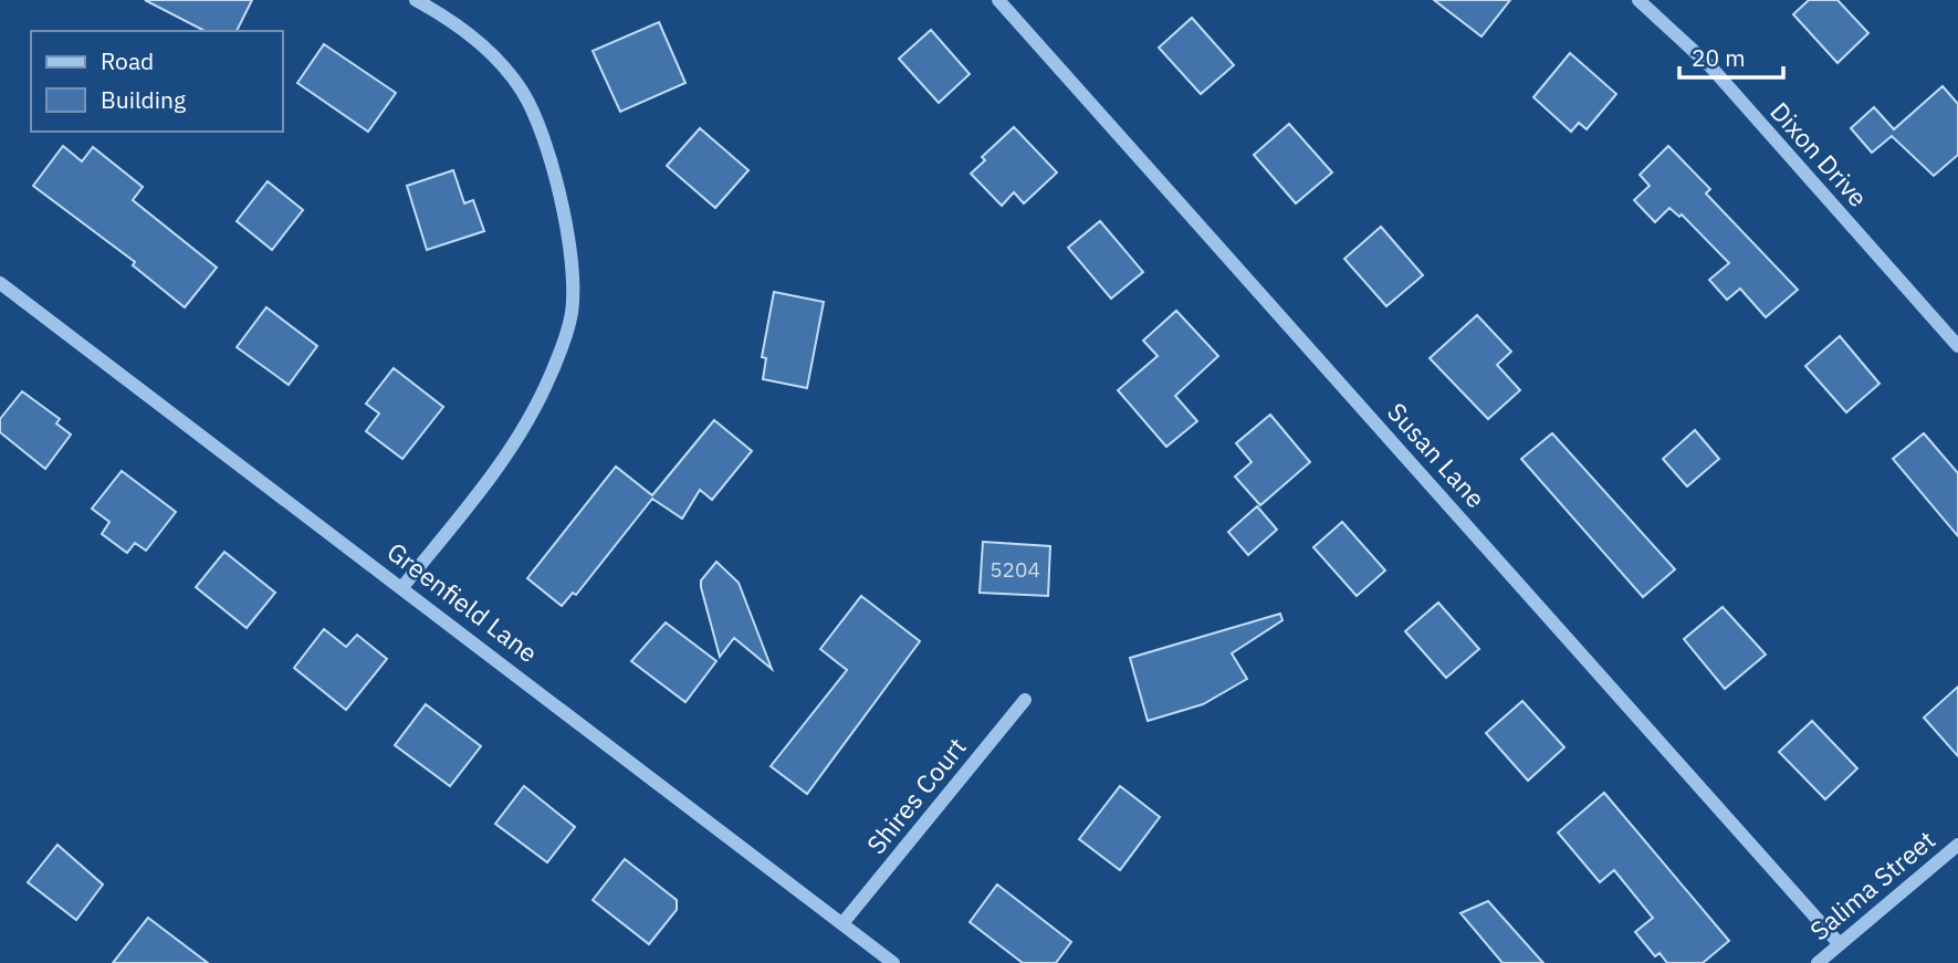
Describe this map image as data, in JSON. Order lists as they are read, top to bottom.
{
  "streets": {
    "street": [
      "Dixon Drive",
      "Susan Lane",
      "Greenfield Lane",
      "Shires Court",
      "Salima Street"
    ]
  },
  "crossings": [
    ["Susan Lane", "Salima Street"],
    ["Greenfield Lane", "Shires Court"]
  ],
  "house_numbers": ["5204"],
  "legend": ["Road", "Building"],
  "scale_bar": "20 m"
}
